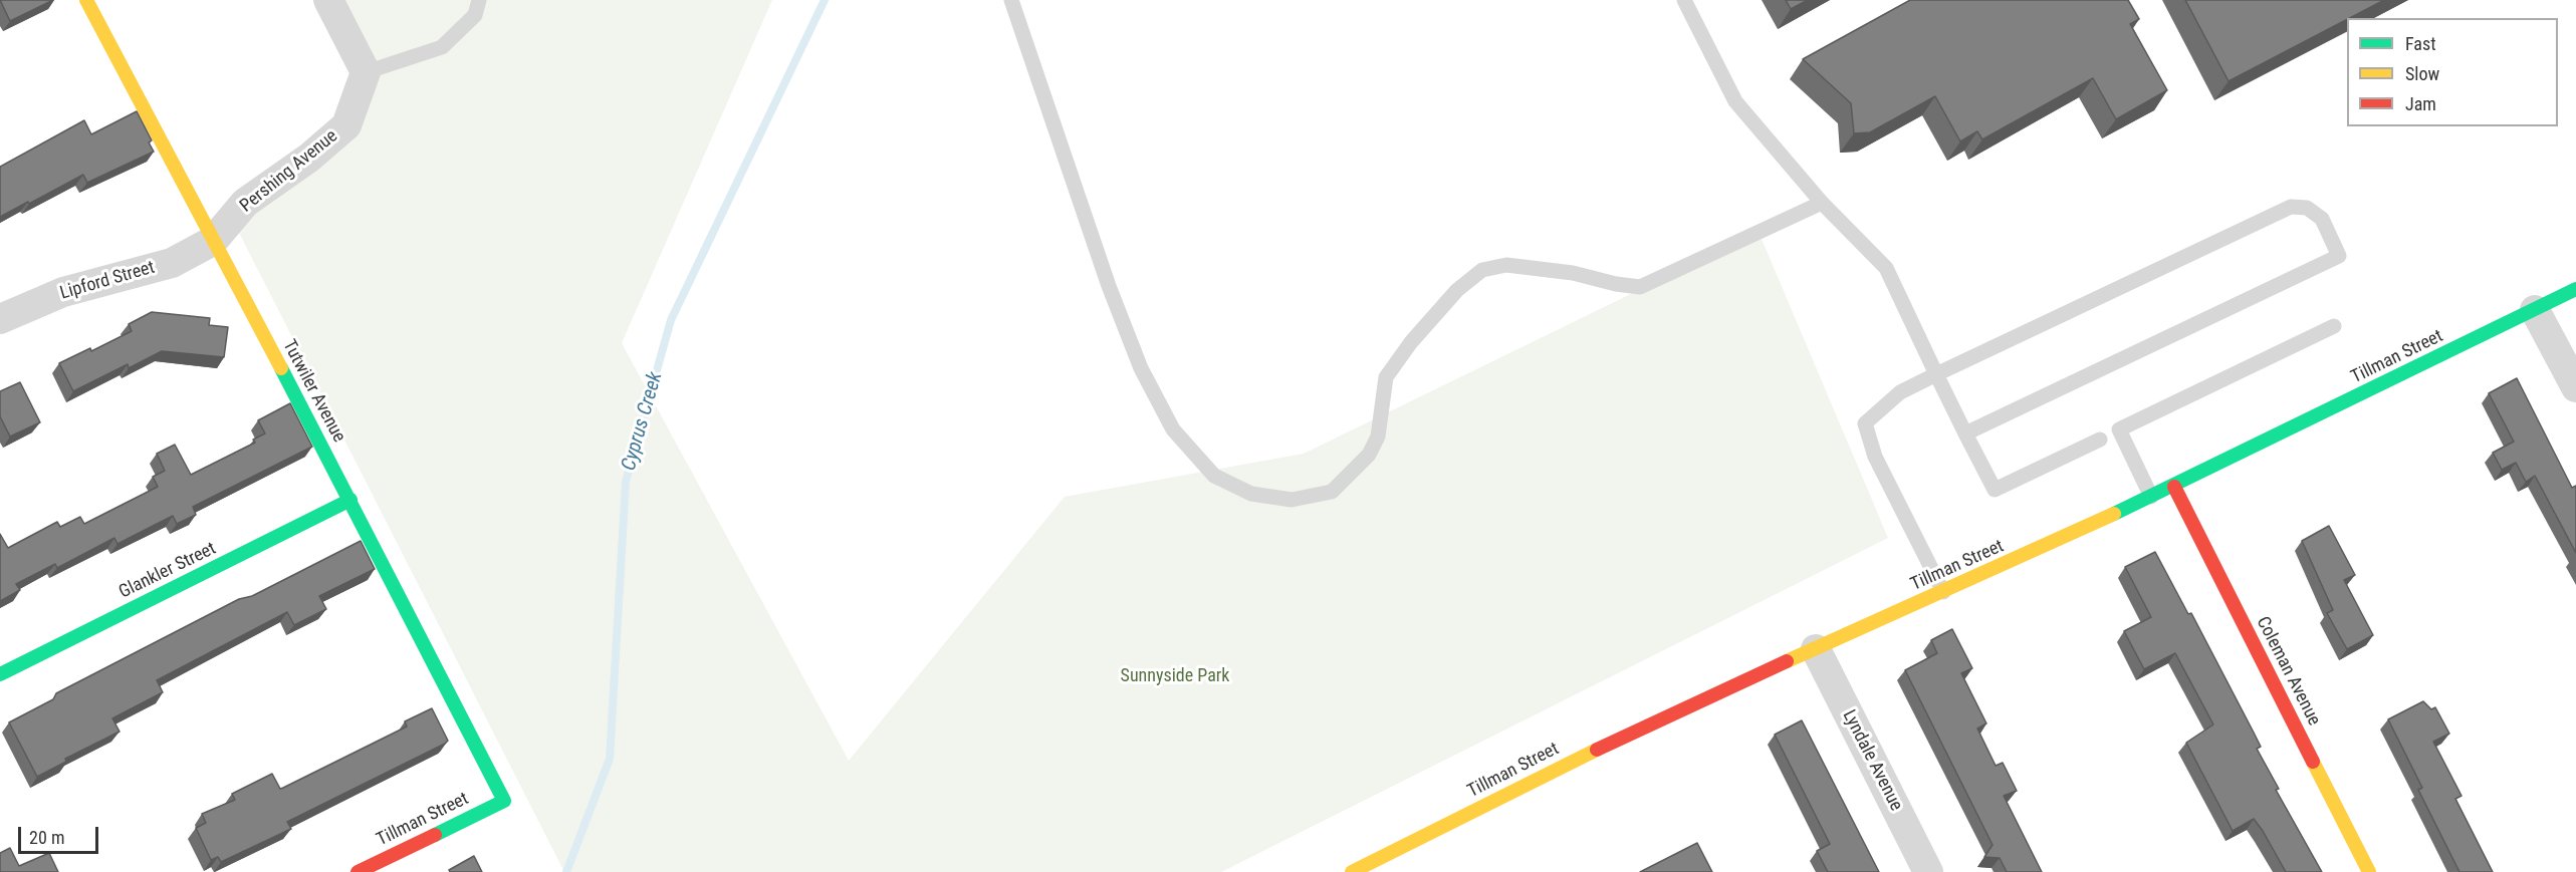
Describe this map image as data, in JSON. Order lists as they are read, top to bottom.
{
  "streets": {
    "street": [
      "Pershing Avenue",
      "Lipford Street",
      "Tillman Street",
      "Tutwiler Avenue",
      "Glankler Street",
      "Coleman Avenue",
      "Lyndale Avenue"
    ]
  },
  "crossings": [
    ["Pershing Avenue", "Lipford Street"],
    ["Pershing Avenue", "Tutwiler Avenue"],
    ["Lipford Street", "Tutwiler Avenue"],
    ["Tillman Street", "Tutwiler Avenue"],
    ["Tillman Street", "Coleman Avenue"],
    ["Tillman Street", "Lyndale Avenue"],
    ["Tutwiler Avenue", "Glankler Street"]
  ],
  "water": ["Cyprus Creek"],
  "parks": ["Sunnyside Park"],
  "legend": ["Fast", "Slow", "Jam"],
  "scale_bar": "20 m"
}
